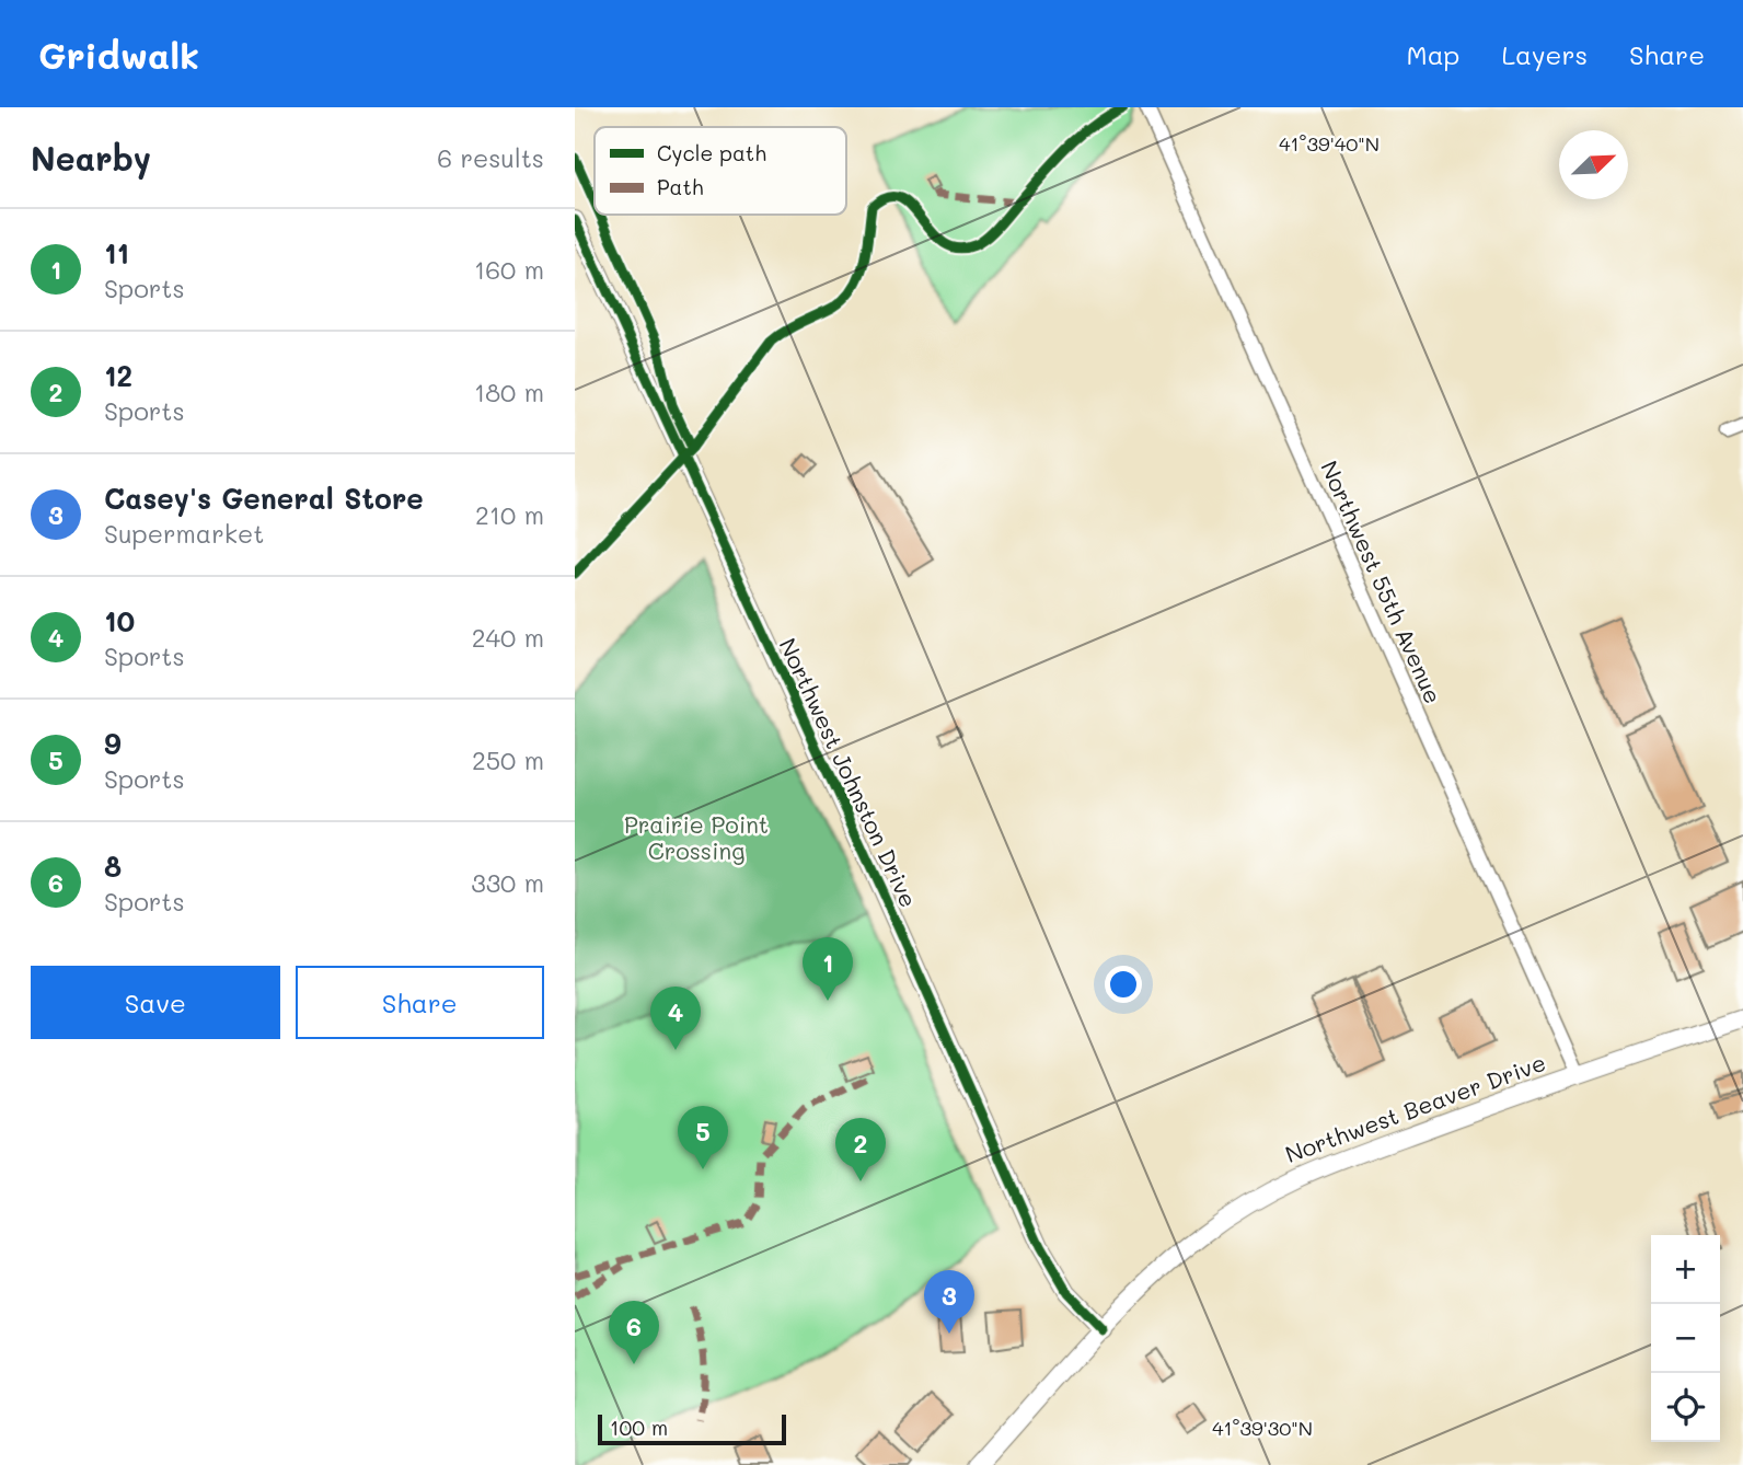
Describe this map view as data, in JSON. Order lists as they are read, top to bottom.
{
  "streets": {
    "street": ["Northwest 55th Avenue", "Northwest Johnston Drive", "Northwest Beaver Drive"]
  },
  "crossings": [
    ["Northwest 55th Avenue", "Northwest Beaver Drive"],
    ["Northwest Johnston Drive", "Northwest Beaver Drive"]
  ],
  "parks": ["Prairie Point Crossing"],
  "legend": ["Cycle path", "Path"],
  "scale_bar": "100 m",
  "north": "top right",
  "page": {
    "header": "Gridwalk",
    "nav": ["Map", "Layers", "Share"],
    "heading": ["Nearby", "6 results"],
    "list": [
      {
        "mark": "1",
        "name": "11",
        "note": "Sports",
        "value": "160 m"
      },
      {
        "mark": "2",
        "name": "12",
        "note": "Sports",
        "value": "180 m"
      },
      {
        "mark": "3",
        "name": "Casey's General Store",
        "note": "Supermarket",
        "value": "210 m"
      },
      {
        "mark": "4",
        "name": "10",
        "note": "Sports",
        "value": "240 m"
      },
      {
        "mark": "5",
        "name": "9",
        "note": "Sports",
        "value": "250 m"
      },
      {
        "mark": "6",
        "name": "8",
        "note": "Sports",
        "value": "330 m"
      }
    ],
    "pins": [
      "1",
      "4",
      "5",
      "2",
      "3",
      "6"
    ],
    "buttons": ["Save", "Share"],
    "map_buttons": ["+", "−"],
    "scale": "100 m"
  },
  "coordinates": ["41°39'40\"N", "41°39'30\"N"]
}
